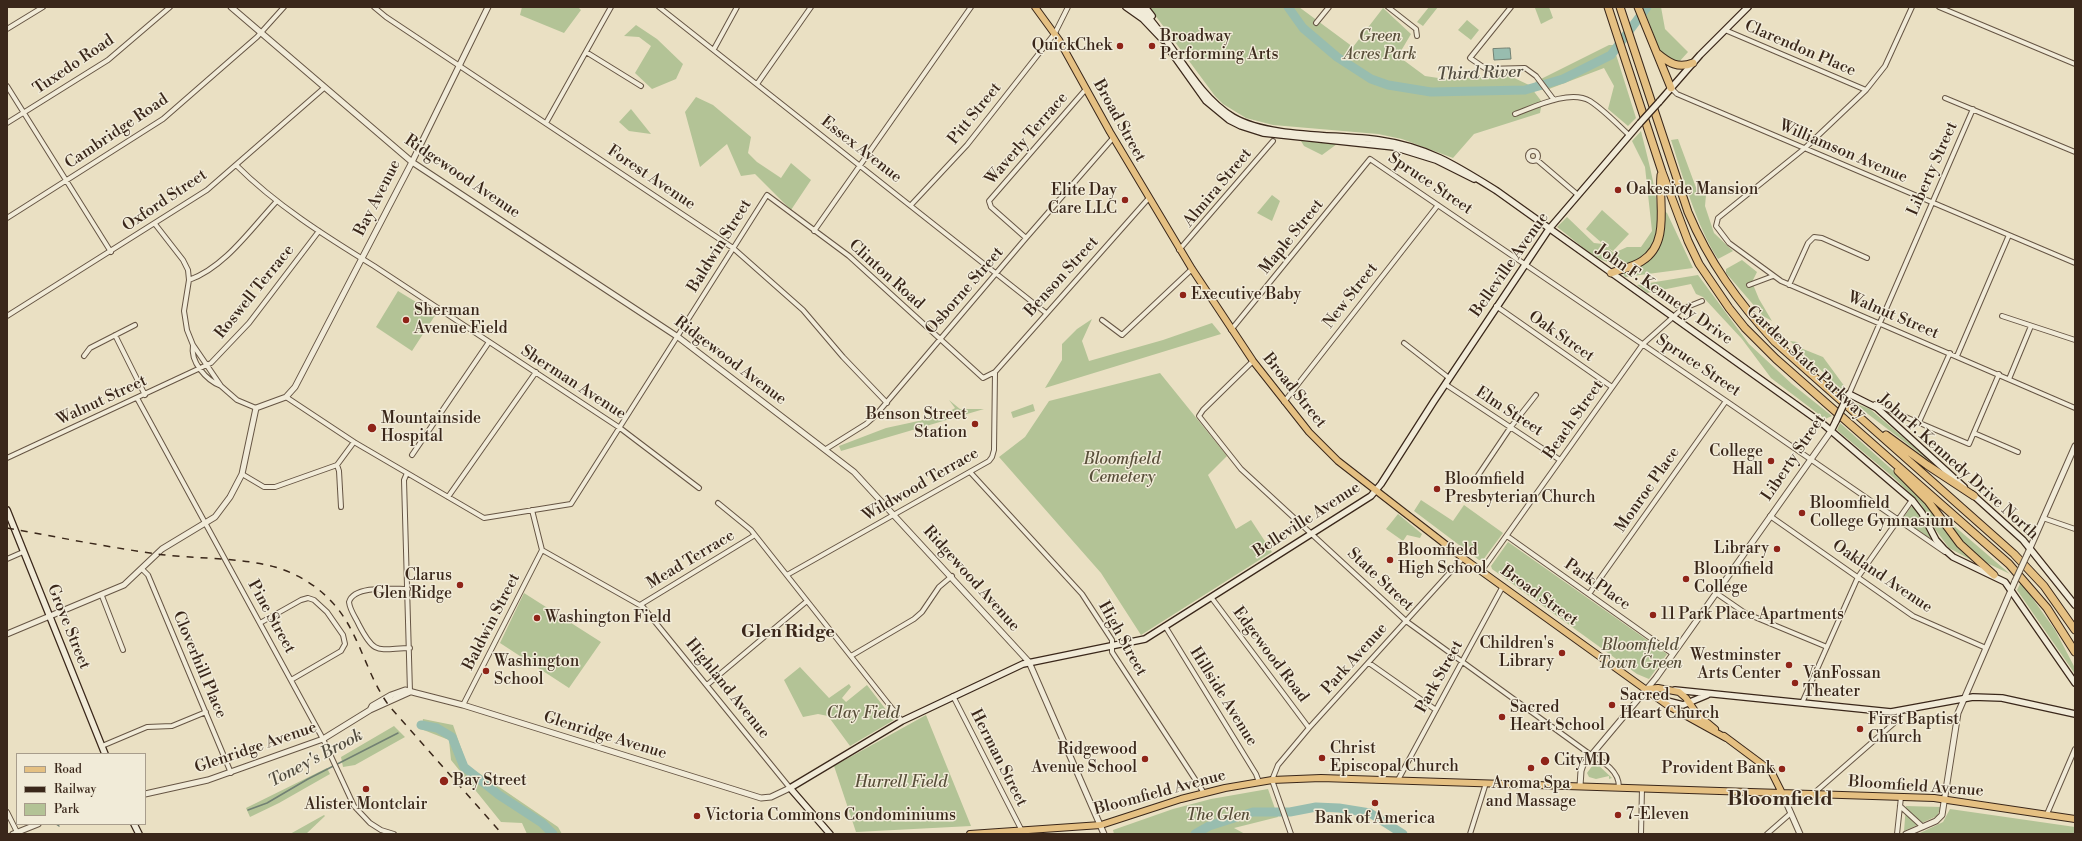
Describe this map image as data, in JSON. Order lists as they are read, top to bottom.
{
  "streets": {
    "highway": ["Garden State Parkway"],
    "main road": [
      "Broad Street",
      "Liberty Street",
      "Spruce Street",
      "Belleville Avenue",
      "John F. Kennedy Drive",
      "John F. Kennedy Drive North",
      "Grove Street",
      "Highland Avenue",
      "Bloomfield Avenue"
    ],
    "street": [
      "Clarendon Place",
      "Tuxedo Road",
      "Pitt Street",
      "Cambridge Road",
      "Waverly Terrace",
      "Essex Avenue",
      "Williamson Avenue",
      "Ridgewood Avenue",
      "Forest Avenue",
      "Almira Street",
      "Bay Avenue",
      "Oxford Street",
      "Maple Street",
      "Baldwin Street",
      "Clinton Road",
      "Benson Street",
      "Osborne Street",
      "Roswell Terrace",
      "New Street",
      "Walnut Street",
      "Oak Street",
      "Sherman Avenue",
      "Elm Street",
      "Beach Street",
      "Wildwood Terrace",
      "Monroe Place",
      "Mead Terrace",
      "Oakland Avenue",
      "State Street",
      "Park Place",
      "Pine Street",
      "High Street",
      "Edgewood Road",
      "Park Avenue",
      "Cloverhill Place",
      "Park Street",
      "Hillside Avenue",
      "Glenridge Avenue",
      "Herman Street"
    ]
  },
  "crossings": [
    ["Clarendon Place", "Belleville Avenue"],
    ["Pitt Street", "Broad Street"],
    ["Pitt Street", "Essex Avenue"],
    ["Broad Street", "Waverly Terrace"],
    ["Broad Street", "Liberty Street"],
    ["Broad Street", "Almira Street"],
    ["Broad Street", "Maple Street"],
    ["Broad Street", "Belleville Avenue"],
    ["Broad Street", "Benson Street"],
    ["Broad Street", "Osborne Street"],
    ["Broad Street", "New Street"],
    ["Broad Street", "Beach Street"],
    ["Broad Street", "State Street"],
    ["Broad Street", "Park Avenue"],
    ["Broad Street", "Park Street"],
    ["Broad Street", "Bloomfield Avenue"],
    ["Cambridge Road", "Ridgewood Avenue"],
    ["Waverly Terrace", "Osborne Street"],
    ["Essex Avenue", "Benson Street"],
    ["Essex Avenue", "Osborne Street"],
    ["Williamson Avenue", "Liberty Street"],
    ["Williamson Avenue", "Belleville Avenue"],
    ["Williamson Avenue", "Walnut Street"],
    ["Liberty Street", "Spruce Street"],
    ["Liberty Street", "John F. Kennedy Drive"],
    ["Liberty Street", "Walnut Street"],
    ["Liberty Street", "Garden State Parkway"],
    ["Liberty Street", "John F. Kennedy Drive North"],
    ["Liberty Street", "Oakland Avenue"],
    ["Liberty Street", "State Street"],
    ["Liberty Street", "Park Place"],
    ["Liberty Street", "Bloomfield Avenue"],
    ["Ridgewood Avenue", "Bay Avenue"],
    ["Ridgewood Avenue", "Oxford Street"],
    ["Ridgewood Avenue", "Baldwin Street"],
    ["Ridgewood Avenue", "Belleville Avenue"],
    ["Ridgewood Avenue", "Osborne Street"],
    ["Ridgewood Avenue", "Wildwood Terrace"],
    ["Ridgewood Avenue", "Bloomfield Avenue"],
    ["Forest Avenue", "Bay Avenue"],
    ["Forest Avenue", "Baldwin Street"],
    ["Forest Avenue", "Osborne Street"],
    ["Spruce Street", "Maple Street"],
    ["Spruce Street", "Belleville Avenue"],
    ["Spruce Street", "John F. Kennedy Drive"],
    ["Spruce Street", "New Street"],
    ["Spruce Street", "Beach Street"],
    ["Spruce Street", "Monroe Place"],
    ["Bay Avenue", "Sherman Avenue"],
    ["Oxford Street", "Sherman Avenue"],
    ["Baldwin Street", "Clinton Road"],
    ["Baldwin Street", "Sherman Avenue"],
    ["Baldwin Street", "Highland Avenue"],
    ["Baldwin Street", "Glenridge Avenue"],
    ["Belleville Avenue", "John F. Kennedy Drive"],
    ["Belleville Avenue", "Oak Street"],
    ["Belleville Avenue", "Elm Street"],
    ["Belleville Avenue", "State Street"],
    ["Belleville Avenue", "High Street"],
    ["Belleville Avenue", "Edgewood Road"],
    ["Belleville Avenue", "Highland Avenue"],
    ["Belleville Avenue", "Hillside Avenue"],
    ["Belleville Avenue", "Glenridge Avenue"],
    ["Belleville Avenue", "Herman Street"],
    ["Clinton Road", "Benson Street"],
    ["Clinton Road", "Osborne Street"],
    ["Clinton Road", "Wildwood Terrace"],
    ["Benson Street", "Wildwood Terrace"],
    ["Roswell Terrace", "Walnut Street"],
    ["Roswell Terrace", "Sherman Avenue"],
    ["John F. Kennedy Drive", "Beach Street"],
    ["Walnut Street", "Pine Street"],
    ["Oak Street", "Beach Street"],
    ["Garden State Parkway", "John F. Kennedy Drive North"],
    ["Elm Street", "Beach Street"],
    ["Beach Street", "Park Place"],
    ["Wildwood Terrace", "High Street"],
    ["Monroe Place", "Park Place"],
    ["Mead Terrace", "Highland Avenue"],
    ["State Street", "Park Avenue"],
    ["State Street", "Park Street"],
    ["State Street", "Bloomfield Avenue"],
    ["Pine Street", "Glenridge Avenue"],
    ["High Street", "Bloomfield Avenue"],
    ["Edgewood Road", "Park Avenue"],
    ["Park Avenue", "Bloomfield Avenue"],
    ["Cloverhill Place", "Glenridge Avenue"],
    ["Park Street", "Bloomfield Avenue"],
    ["Highland Avenue", "Glenridge Avenue"],
    ["Hillside Avenue", "Bloomfield Avenue"],
    ["Herman Street", "Bloomfield Avenue"]
  ],
  "districts": ["Glen Ridge", "Bloomfield"],
  "water": ["Third River", "Toney's Brook"],
  "parks": [
    "Green Acres Park",
    "Bloomfield Cemetery",
    "Bloomfield Town Green",
    "Clay Field",
    "Hurrell Field",
    "The Glen"
  ],
  "places": [
    "QuickChek",
    "Broadway Performing Arts",
    "Oakeside Mansion",
    "Elite Day Care LLC",
    "Executive Baby",
    "Sherman Avenue Field",
    "Benson Street Station",
    "Mountainside Hospital",
    "College Hall",
    "Bloomfield Presbyterian Church",
    "Bloomfield College Gymnasium",
    "Library",
    "Bloomfield High School",
    "Bloomfield College",
    "Clarus Glen Ridge",
    "11 Park Place Apartments",
    "Washington Field",
    "Children's Library",
    "Westminster Arts Center",
    "Washington School",
    "VanFossan Theater",
    "Sacred Heart Church",
    "Sacred Heart School",
    "First Baptist Church",
    "Christ Episcopal Church",
    "Ridgewood Avenue School",
    "CityMD",
    "Aroma Spa and Massage",
    "Provident Bank",
    "Bay Street",
    "Alister Montclair",
    "Bank of America",
    "7-Eleven",
    "Victoria Commons Condominiums"
  ],
  "legend": ["Road", "Railway", "Park"]
}
